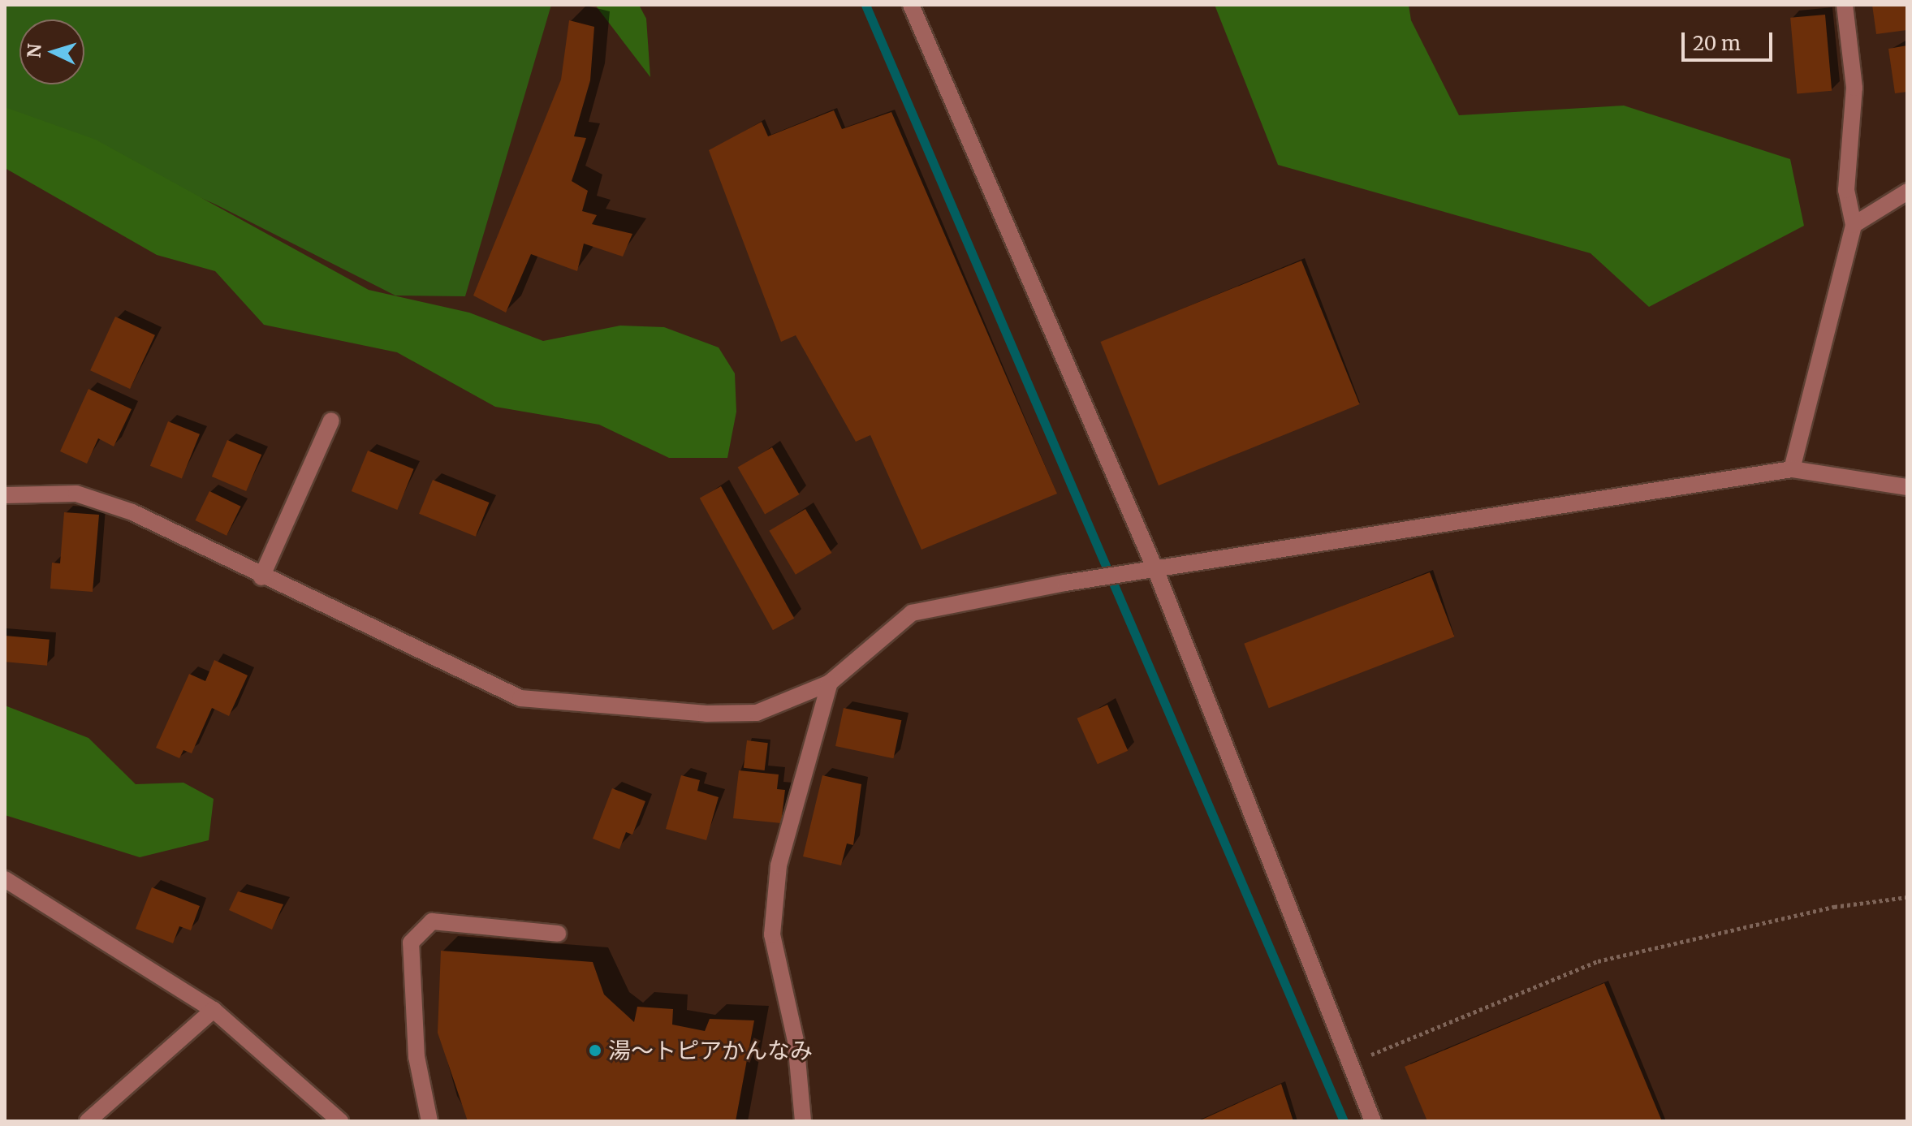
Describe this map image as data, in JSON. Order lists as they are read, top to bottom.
{
  "places": ["湯～トピアかんなみ"],
  "scale_bar": "20 m",
  "north": "left"
}
